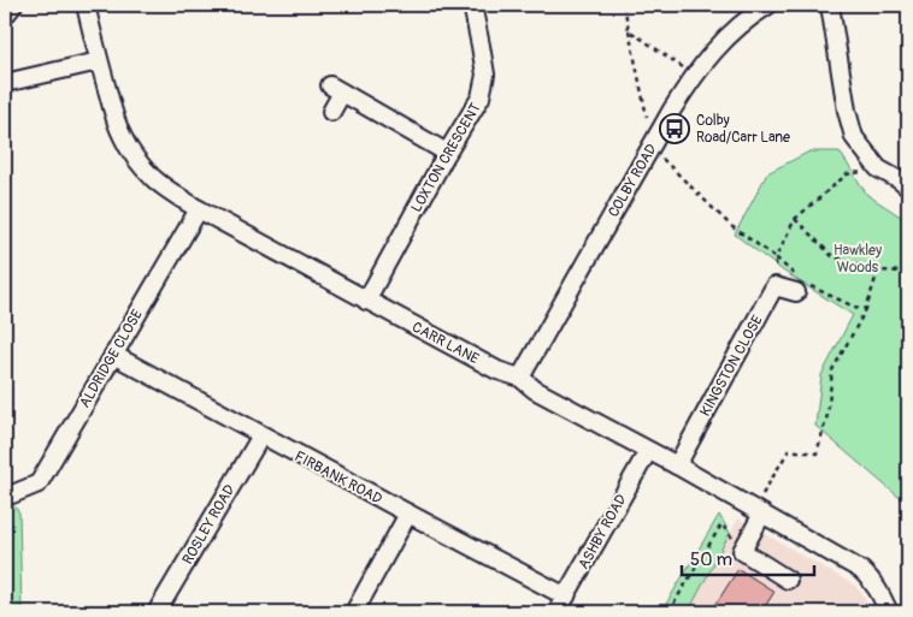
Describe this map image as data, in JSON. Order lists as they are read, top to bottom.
{
  "streets": {
    "street": [
      "LOXTON CRESCENT",
      "COLBY ROAD",
      "CARR LANE",
      "ALDRIDGE CLOSE",
      "KINGSTON CLOSE",
      "FIRBANK ROAD",
      "ROSLEY ROAD",
      "ASHBY ROAD"
    ]
  },
  "crossings": [
    ["LOXTON CRESCENT", "CARR LANE"],
    ["COLBY ROAD", "CARR LANE"],
    ["CARR LANE", "ALDRIDGE CLOSE"],
    ["CARR LANE", "KINGSTON CLOSE"],
    ["CARR LANE", "ASHBY ROAD"],
    ["ALDRIDGE CLOSE", "FIRBANK ROAD"],
    ["FIRBANK ROAD", "ROSLEY ROAD"],
    ["FIRBANK ROAD", "ASHBY ROAD"]
  ],
  "parks": ["Hawkley Woods"],
  "places": {
    "bus stop": ["Colby Road/Carr Lane"]
  },
  "scale_bar": "50 m"
}
